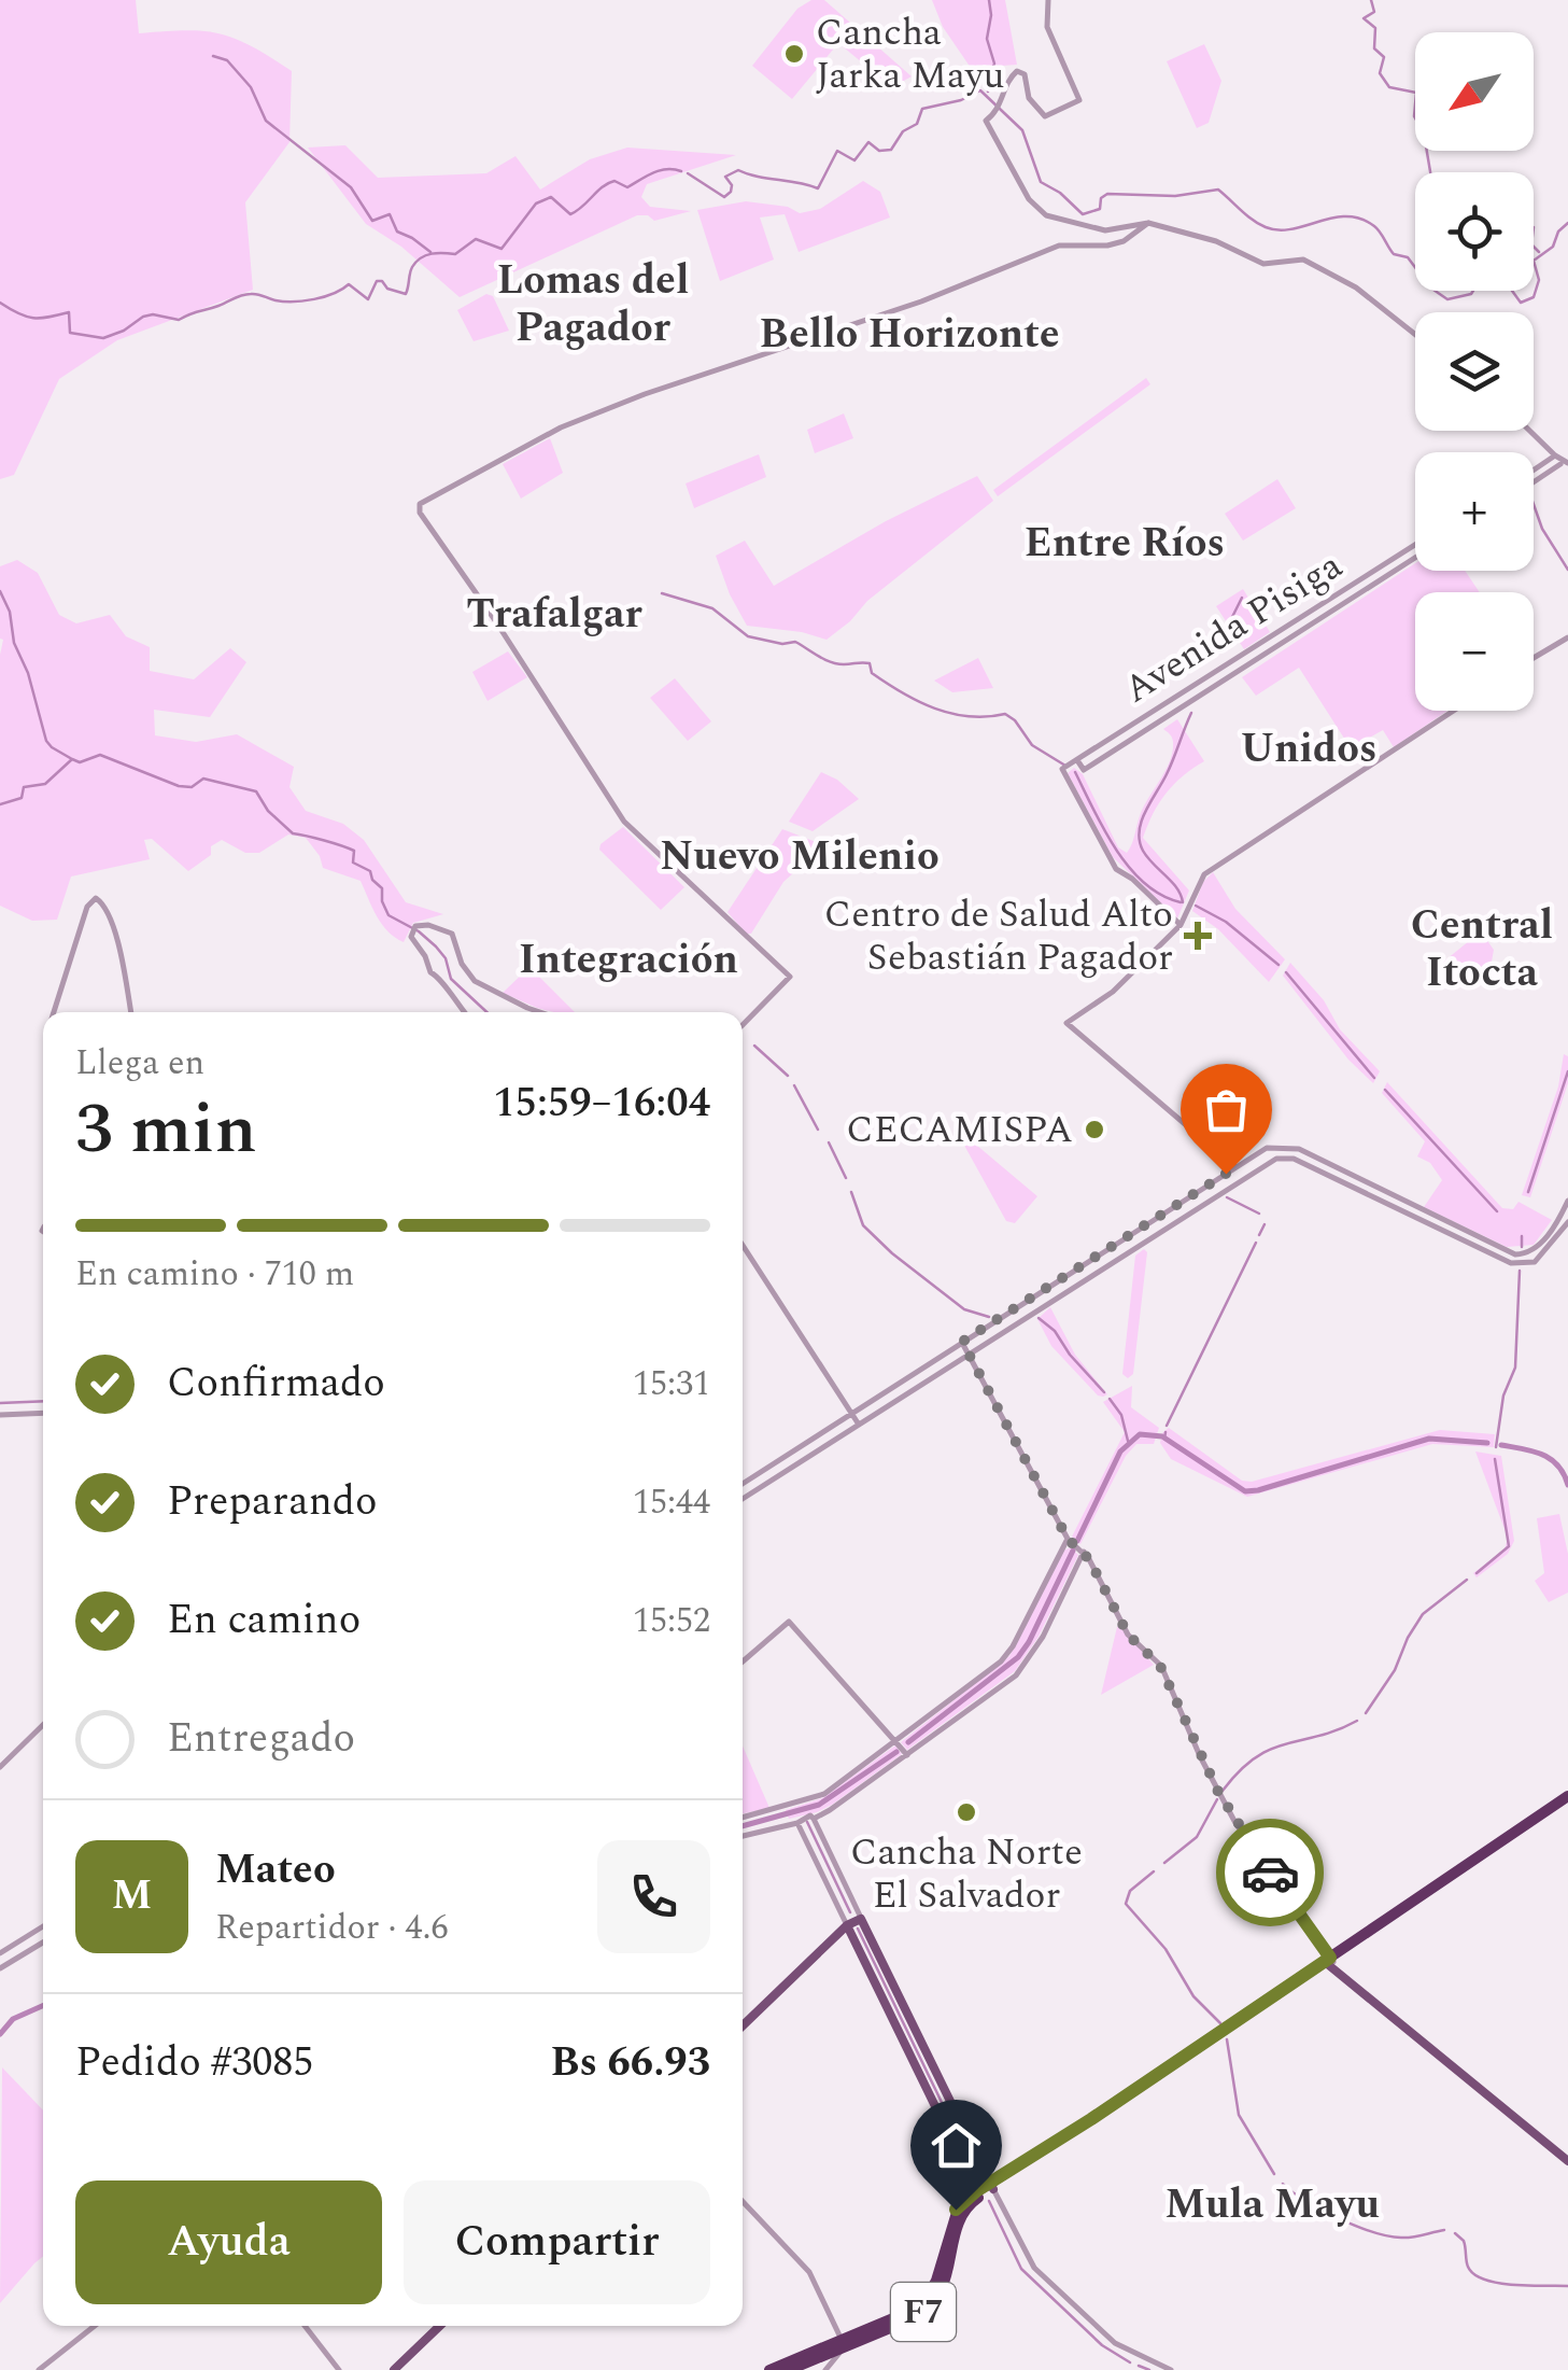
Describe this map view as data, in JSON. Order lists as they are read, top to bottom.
{
  "streets": {
    "highway": ["F7"],
    "street": ["Avenida Pisiga"]
  },
  "districts": [
    "Lomas del Pagador",
    "Bello Horizonte",
    "Entre Ríos",
    "Trafalgar",
    "Unidos",
    "Nuevo Milenio",
    "Central Itocta",
    "Integración",
    "Mula Mayu"
  ],
  "places": {
    "other": ["Cancha Jarka Mayu", "CECAMISPA", "Cancha Norte El Salvador"],
    "health": ["Centro de Salud Alto Sebastián Pagador"]
  },
  "north": "bottom left",
  "page": {
    "map_buttons": ["+", "−"],
    "heading": ["3 min", "Llega en", "15:59–16:04"],
    "panel": [
      "Mateo",
      "Repartidor · 4.6",
      "Pedido #3085",
      "Bs 66.93"
    ],
    "bar": "En camino · 710 m",
    "list": [
      ["Confirmado", "15:31"],
      ["Preparando", "15:44"],
      ["En camino", "15:52"],
      "Entregado"
    ],
    "round": "M",
    "buttons": ["Ayuda", "Compartir"]
  }
}
